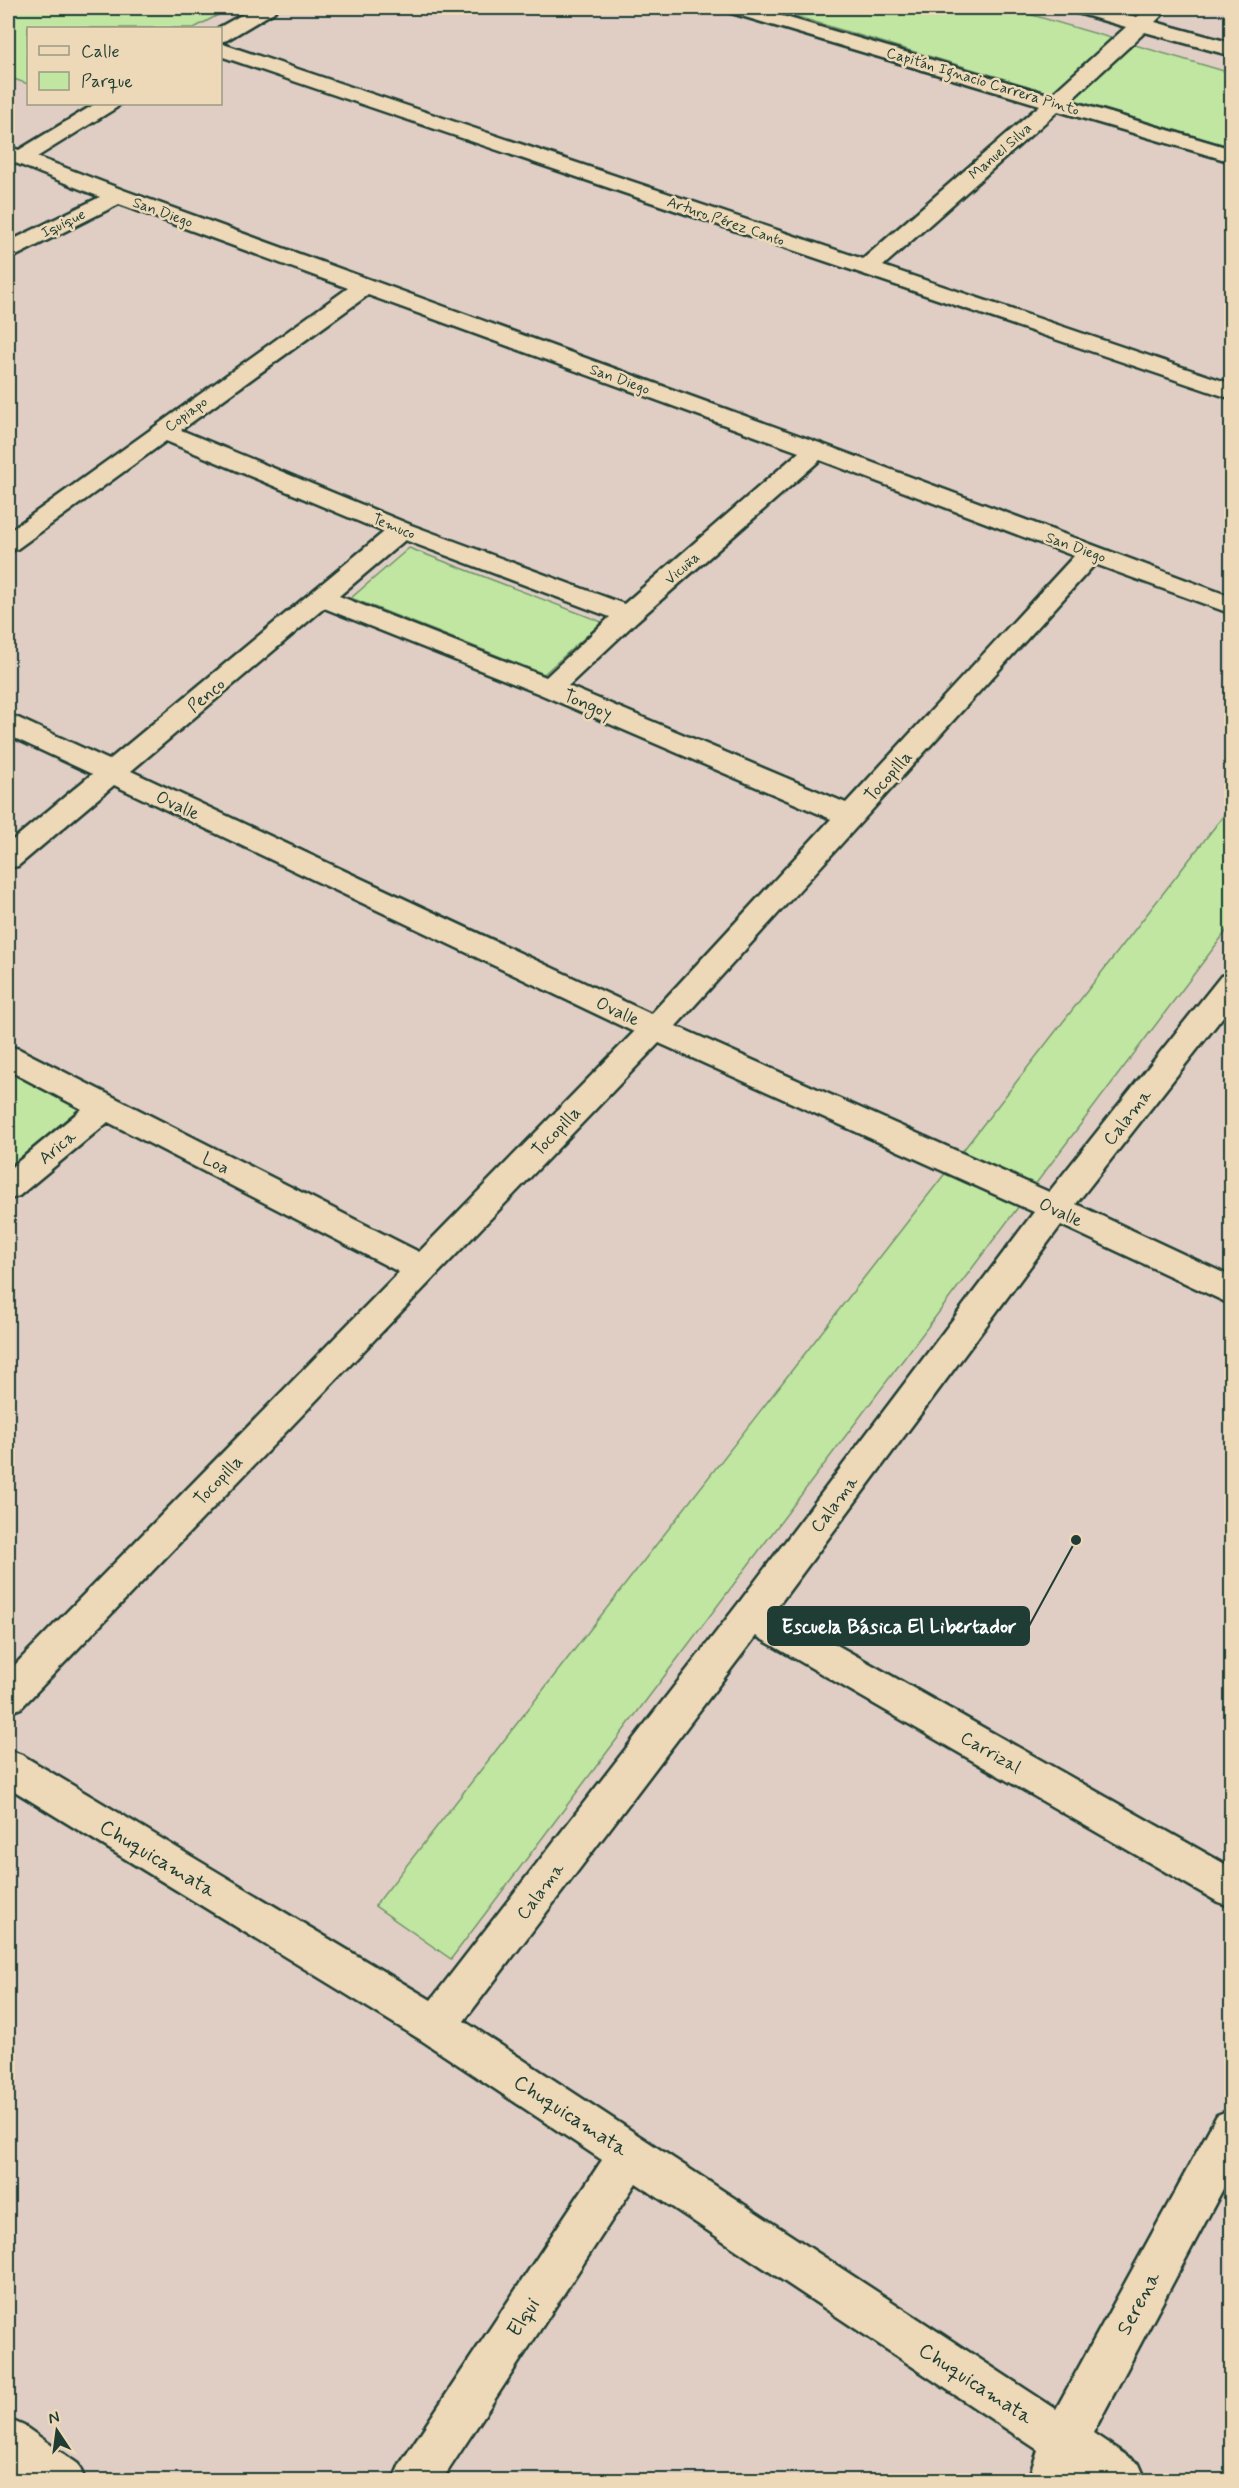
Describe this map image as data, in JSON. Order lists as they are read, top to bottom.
{
  "streets": {
    "street": [
      "Capitán Ignacio Carrera Pinto",
      "Manuel Silva",
      "San Diego",
      "Arturo Pérez Canto",
      "Iquique",
      "Copiapo",
      "Temuco",
      "Vicuña",
      "Penco",
      "Tongoy",
      "Tocopilla",
      "Ovalle",
      "Calama",
      "Arica",
      "Loa",
      "Carrizal",
      "Chuquicamata",
      "Serena",
      "Elqui"
    ]
  },
  "crossings": [
    ["Capitán Ignacio Carrera Pinto", "Manuel Silva"],
    ["Manuel Silva", "Arturo Pérez Canto"],
    ["San Diego", "Iquique"],
    ["San Diego", "Copiapo"],
    ["San Diego", "Vicuña"],
    ["San Diego", "Tocopilla"],
    ["Copiapo", "Temuco"],
    ["Temuco", "Vicuña"],
    ["Temuco", "Penco"],
    ["Vicuña", "Tongoy"],
    ["Penco", "Tongoy"],
    ["Penco", "Ovalle"],
    ["Tongoy", "Tocopilla"],
    ["Tocopilla", "Ovalle"],
    ["Tocopilla", "Loa"],
    ["Ovalle", "Calama"],
    ["Calama", "Carrizal"],
    ["Calama", "Chuquicamata"],
    ["Arica", "Loa"],
    ["Chuquicamata", "Serena"],
    ["Chuquicamata", "Elqui"]
  ],
  "places": ["Escuela Básica El Libertador"],
  "legend": ["Calle", "Parque"],
  "north": "top"
}
